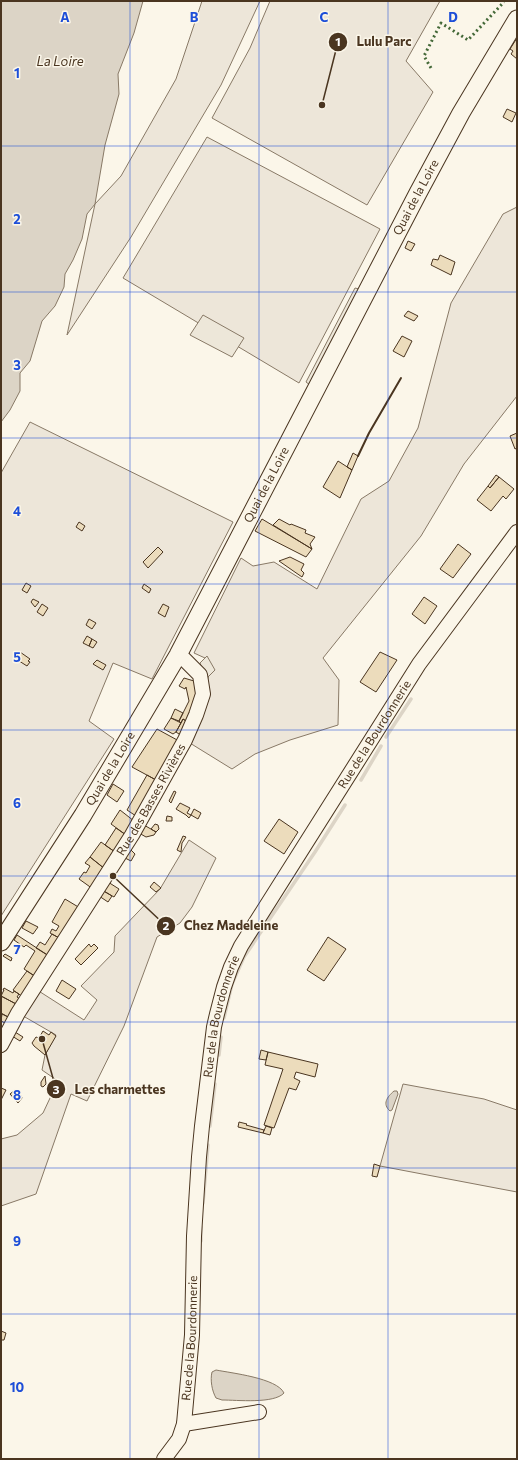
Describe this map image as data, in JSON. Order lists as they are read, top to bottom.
{
  "streets": {
    "main road": ["Quai de la Loire"],
    "street": ["Rue de la Bourdonnerie", "Rue des Basses Rivières"]
  },
  "crossings": [
    ["Quai de la Loire", "Rue des Basses Rivières"]
  ],
  "water": ["La Loire"],
  "places": ["Lulu Parc", "Chez Madeleine", "Les charmettes"],
  "grid": {
    "columns": [
      "A",
      "B",
      "C",
      "D"
    ],
    "rows": [
      "1",
      "2",
      "3",
      "4",
      "5",
      "6",
      "7",
      "8",
      "9",
      "10"
    ]
  }
}
